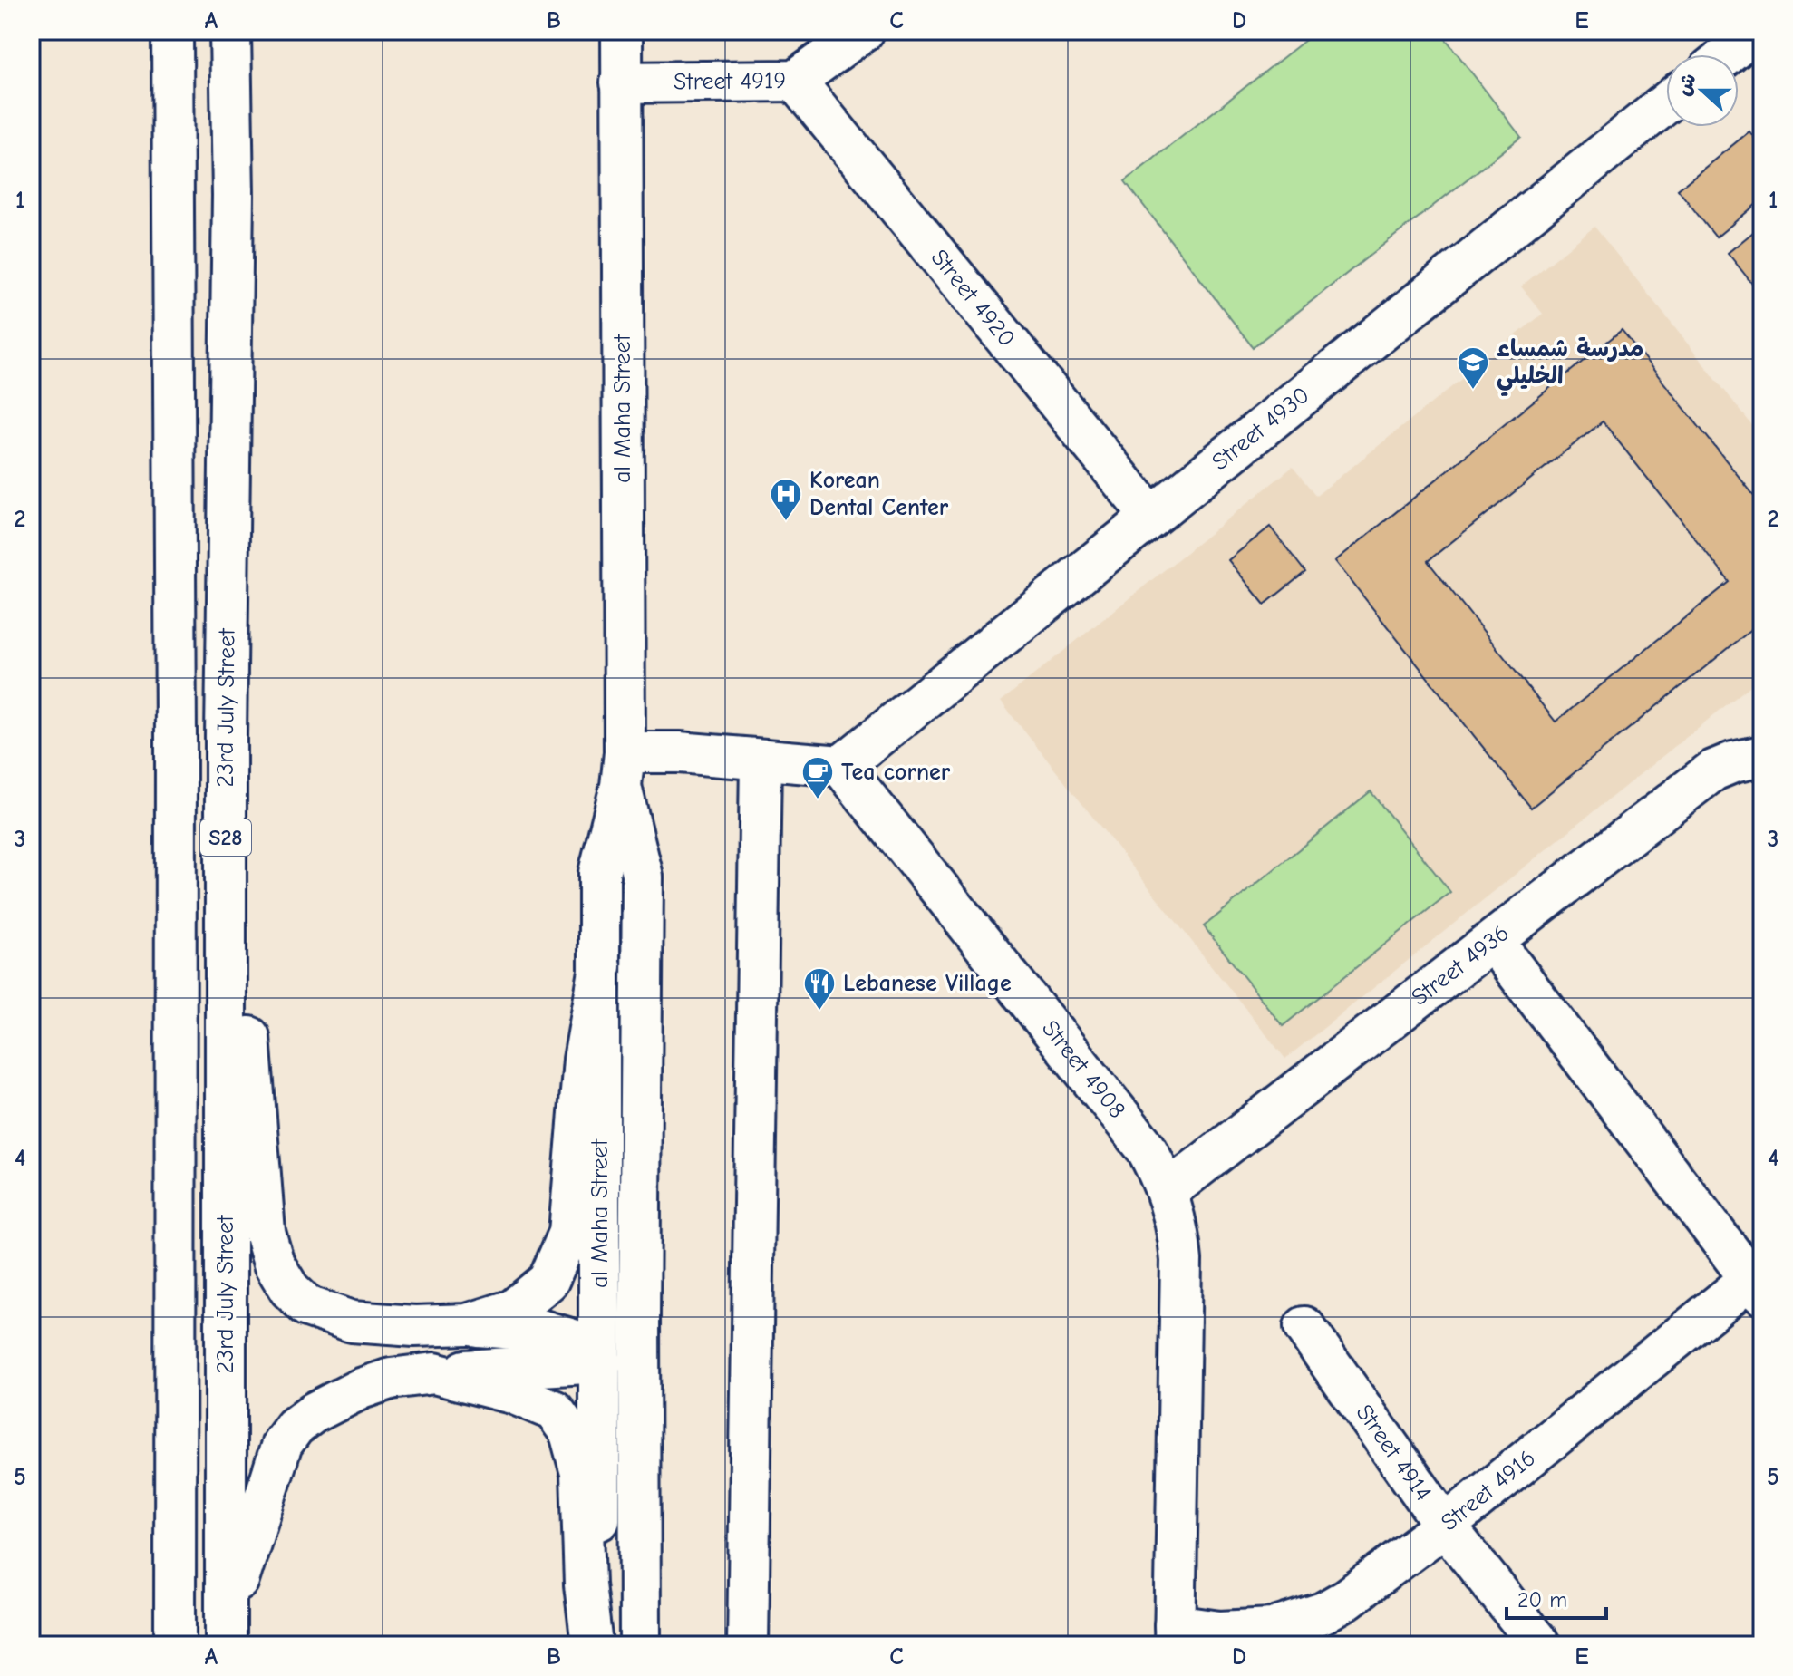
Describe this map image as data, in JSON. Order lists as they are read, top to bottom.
{
  "streets": {
    "street": [
      "Street 4919",
      "Street 4920",
      "al Maha Street",
      "Street 4930",
      "23rd July Street",
      "S28",
      "Street 4936",
      "Street 4908",
      "Street 4914",
      "Street 4916"
    ]
  },
  "crossings": [
    ["Street 4919", "Street 4920"],
    ["Street 4919", "al Maha Street"],
    ["Street 4920", "Street 4930"],
    ["Street 4930", "Street 4908"],
    ["Street 4936", "Street 4908"],
    ["Street 4908", "Street 4916"],
    ["Street 4914", "Street 4916"]
  ],
  "places": {
    "school or university": ["مدرسة شمساء الخليلي"],
    "hospital": ["Korean Dental Center"],
    "cafe": ["Tea corner"],
    "restaurant": ["Lebanese Village"]
  },
  "scale_bar": "20 m",
  "north": "left",
  "grid": {
    "columns": [
      "A",
      "B",
      "C",
      "D",
      "E"
    ],
    "rows": [
      "1",
      "2",
      "3",
      "4",
      "5"
    ]
  }
}
